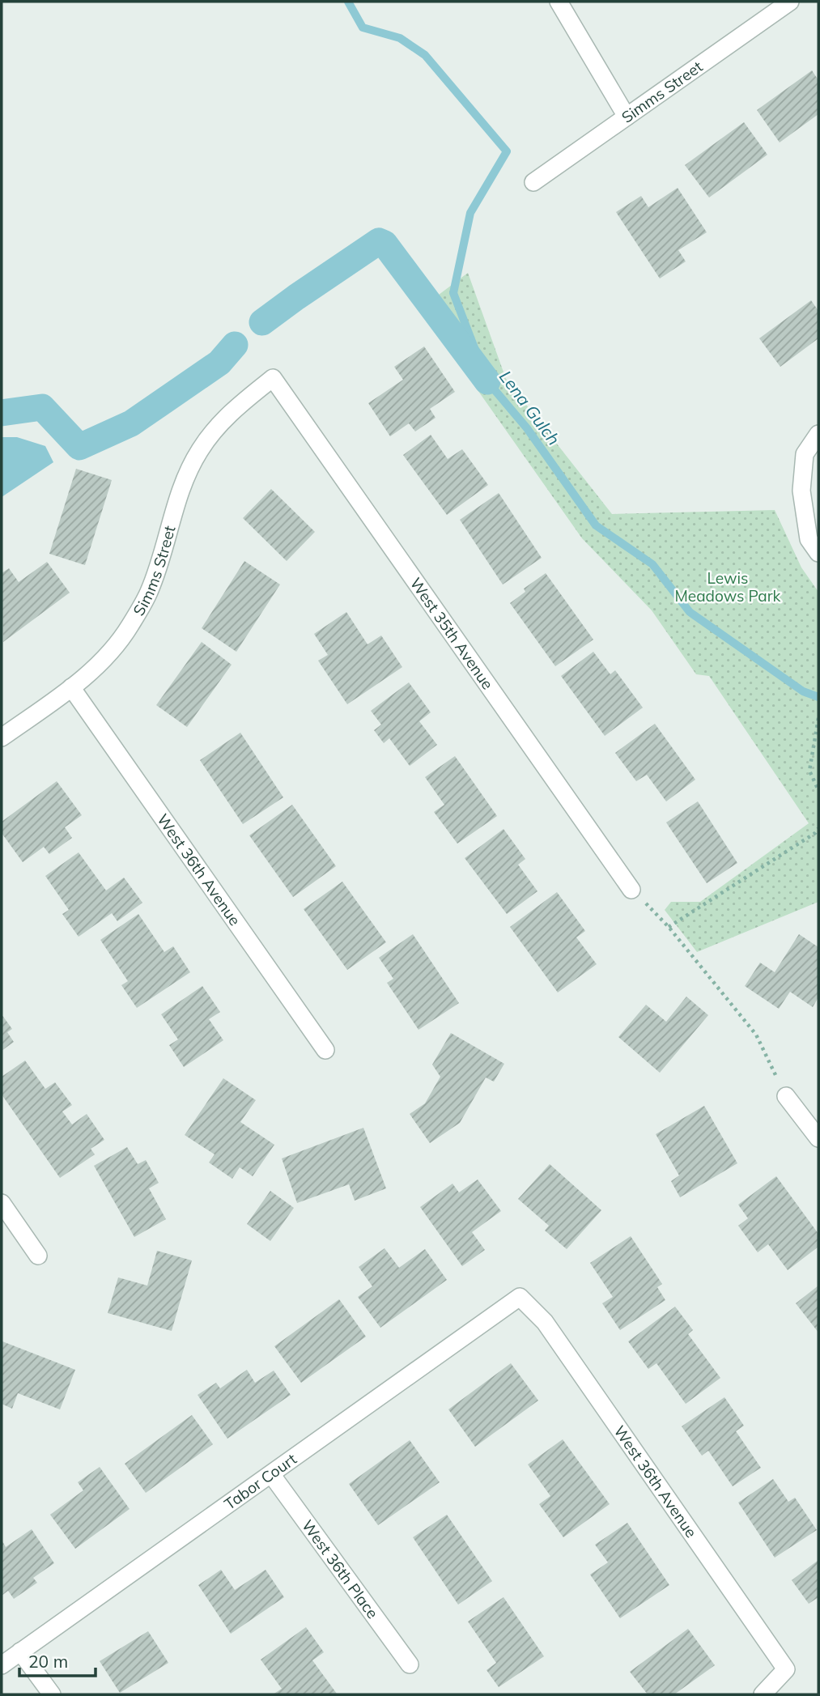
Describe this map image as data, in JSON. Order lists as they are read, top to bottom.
{
  "streets": {
    "street": [
      "Simms Street",
      "West 35th Avenue",
      "West 36th Avenue",
      "Tabor Court",
      "West 36th Place"
    ]
  },
  "crossings": [
    ["Simms Street", "West 35th Avenue"],
    ["Simms Street", "West 36th Avenue"],
    ["West 36th Avenue", "Tabor Court"],
    ["Tabor Court", "West 36th Place"]
  ],
  "water": ["Lena Gulch"],
  "parks": ["Lewis Meadows Park"],
  "scale_bar": "20 m"
}
